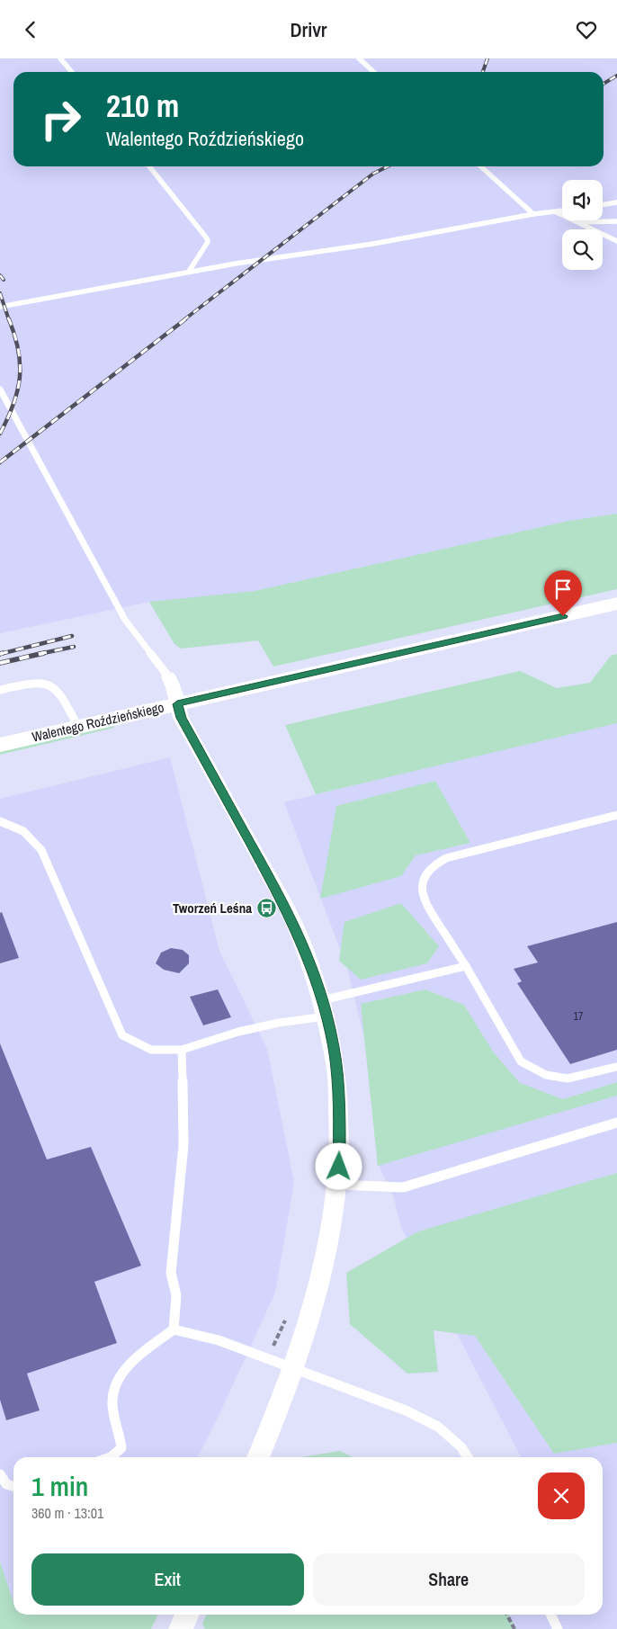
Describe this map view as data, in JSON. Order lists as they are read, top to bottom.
{
  "streets": {
    "street": ["Walentego Roździeńskiego"]
  },
  "places": {
    "bus stop": ["Tworzeń Leśna"]
  },
  "house_numbers": ["17"],
  "page": {
    "header": "Drivr",
    "turn": ["210 m", "Walentego Roździeńskiego"],
    "heading": ["1 min", "360 m · 13:01"],
    "buttons": ["Exit", "Share"]
  }
}
